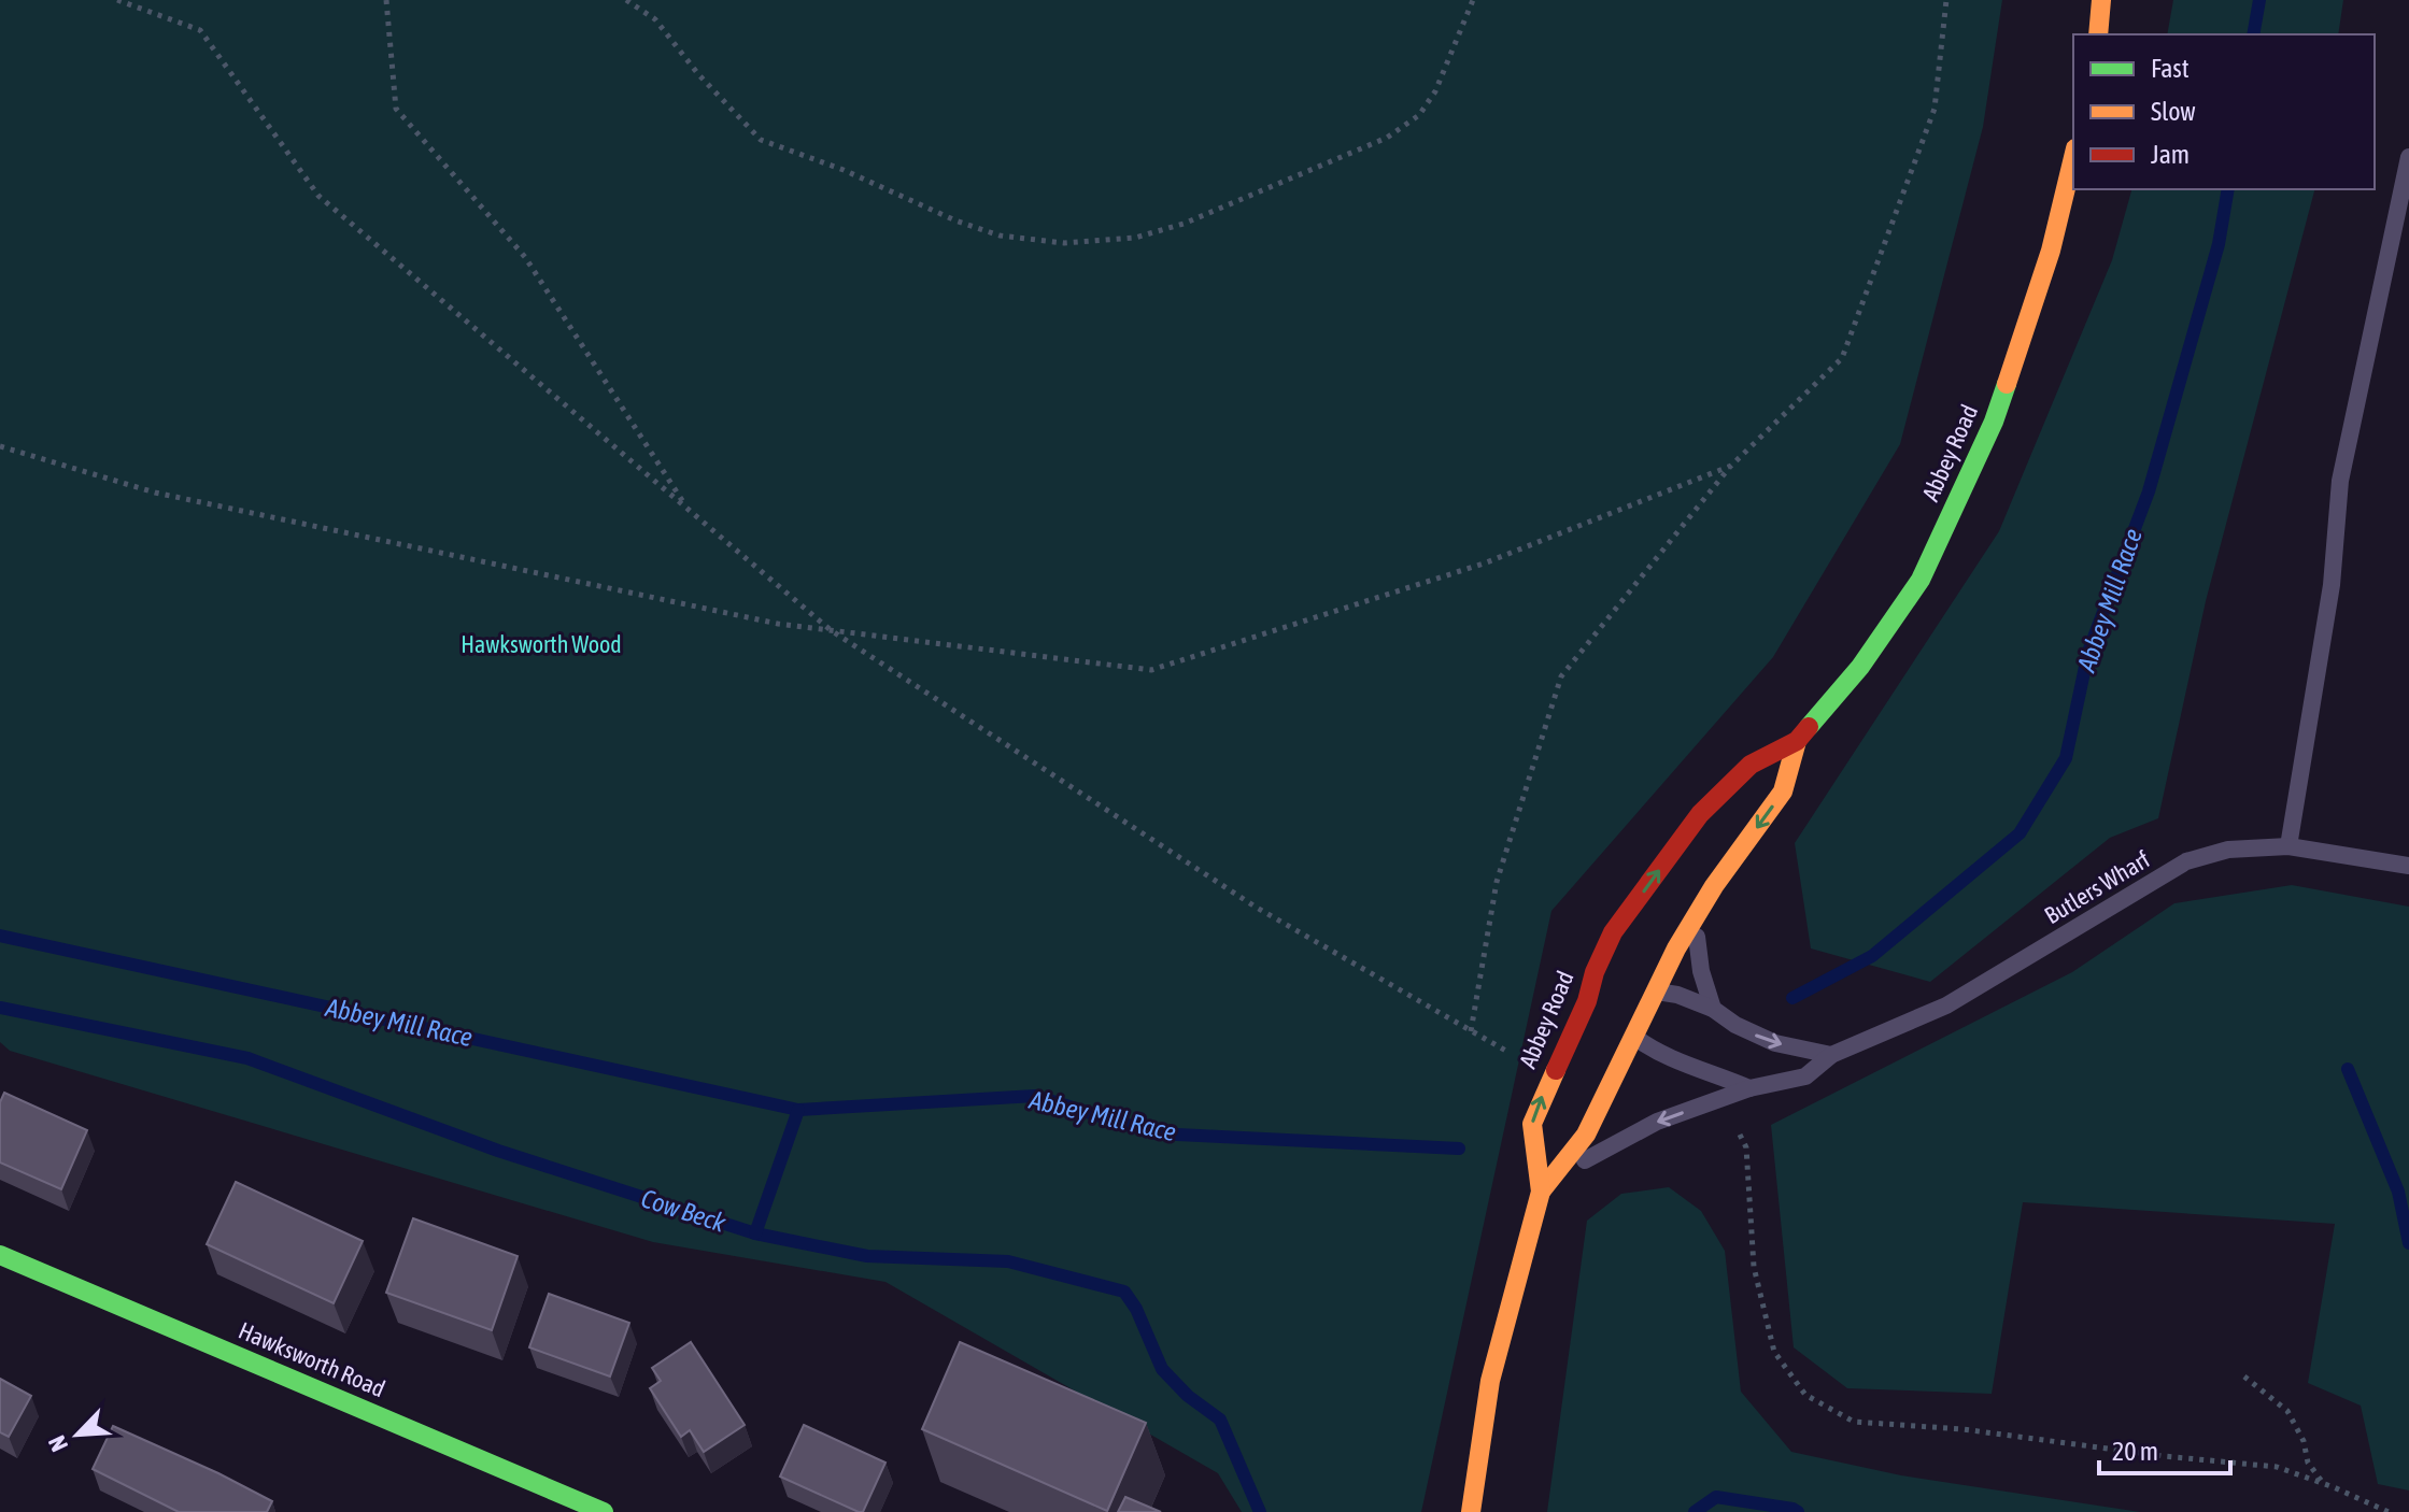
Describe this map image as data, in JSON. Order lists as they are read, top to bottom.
{
  "streets": {
    "main road": ["Abbey Road", "Hawksworth Road"],
    "lane": ["Butlers Wharf"]
  },
  "crossings": [
    ["Abbey Road", "Butlers Wharf"]
  ],
  "water": ["Abbey Mill Race", "Cow Beck"],
  "parks": ["Hawksworth Wood"],
  "legend": ["Fast", "Slow", "Jam"],
  "scale_bar": "20 m",
  "north": "bottom left"
}
